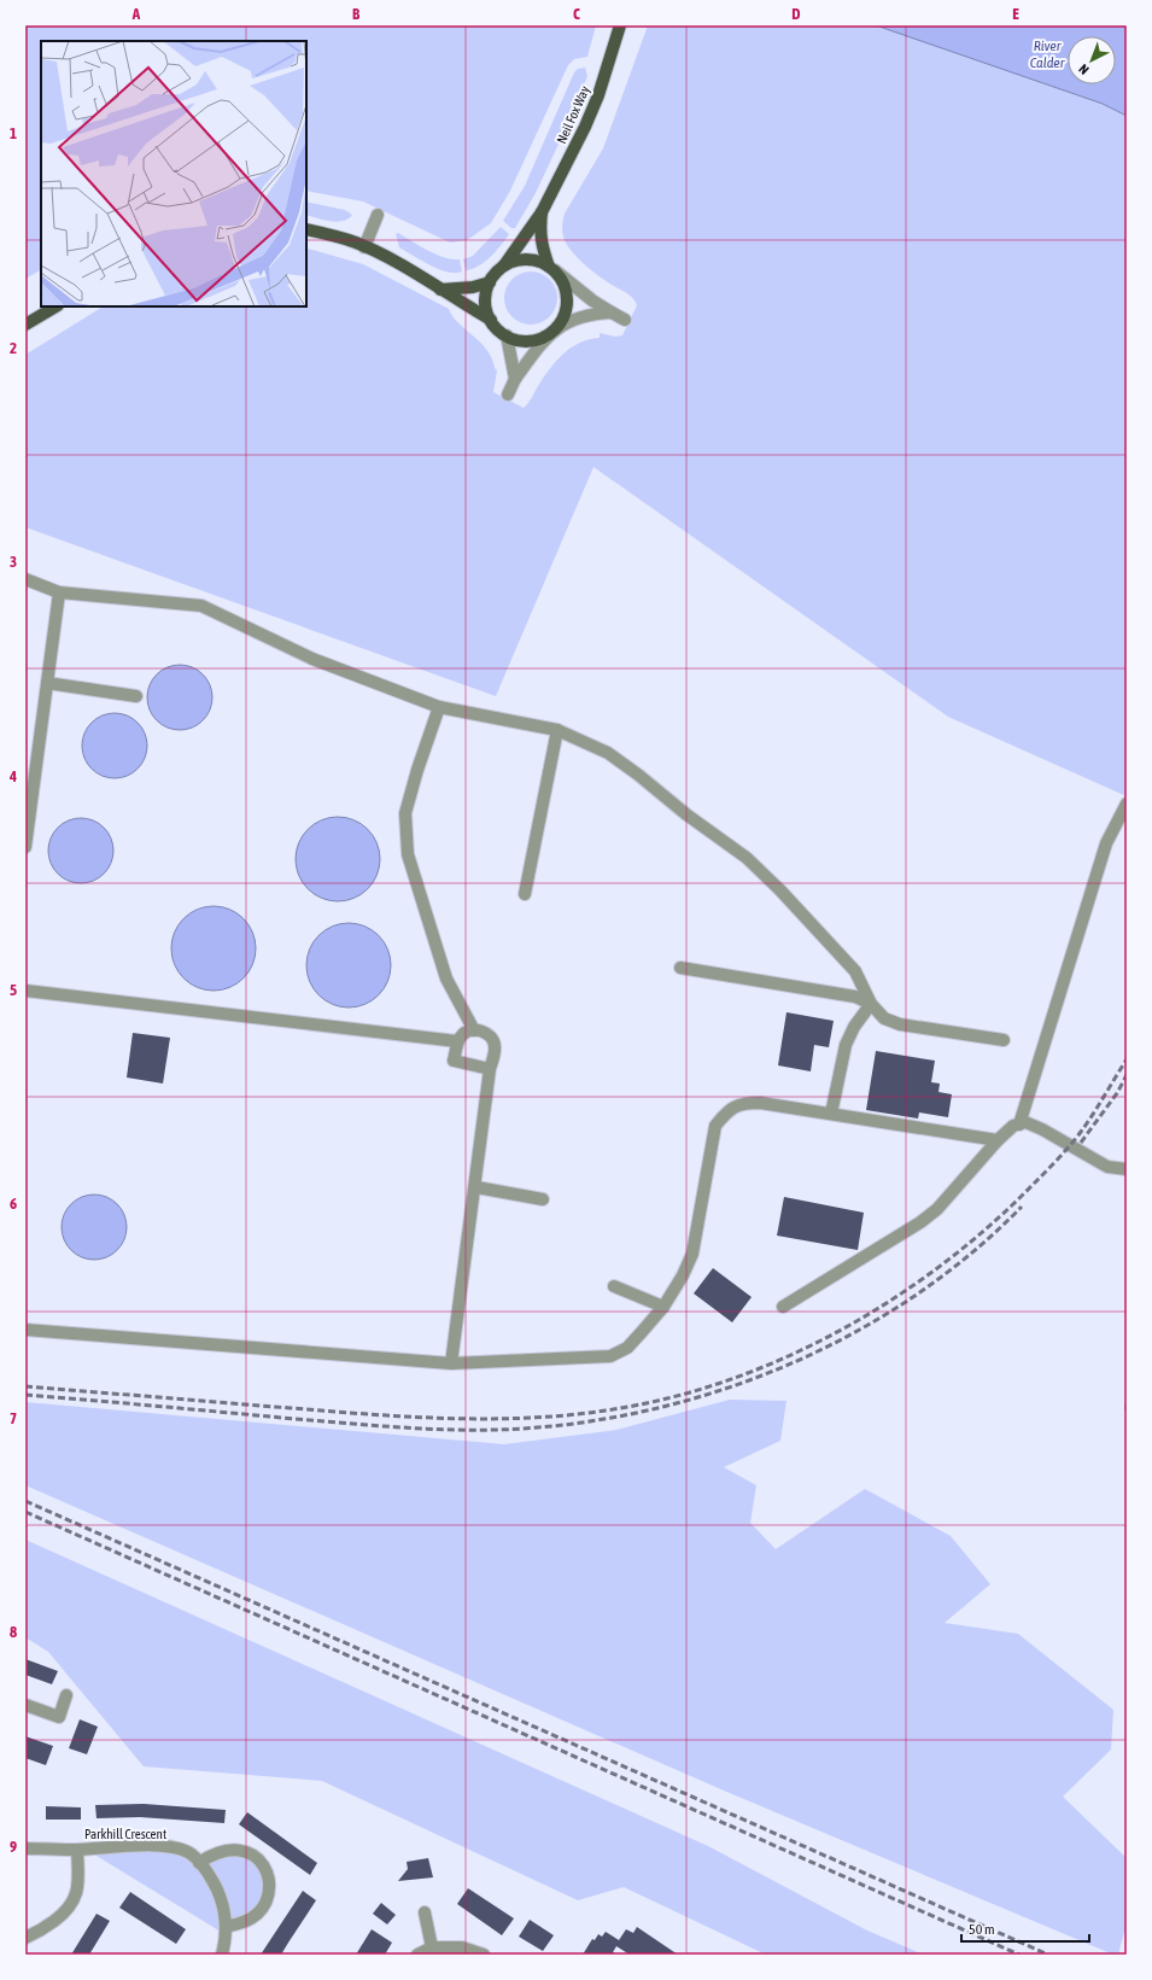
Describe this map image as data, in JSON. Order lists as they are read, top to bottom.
{
  "streets": {
    "main road": ["Neil Fox Way"],
    "street": ["Parkhill Crescent"]
  },
  "water": ["River Calder"],
  "scale_bar": "50 m",
  "north": "bottom left",
  "grid": {
    "columns": [
      "A",
      "B",
      "C",
      "D",
      "E"
    ],
    "rows": [
      "1",
      "2",
      "3",
      "4",
      "5",
      "6",
      "7",
      "8",
      "9"
    ]
  }
}
